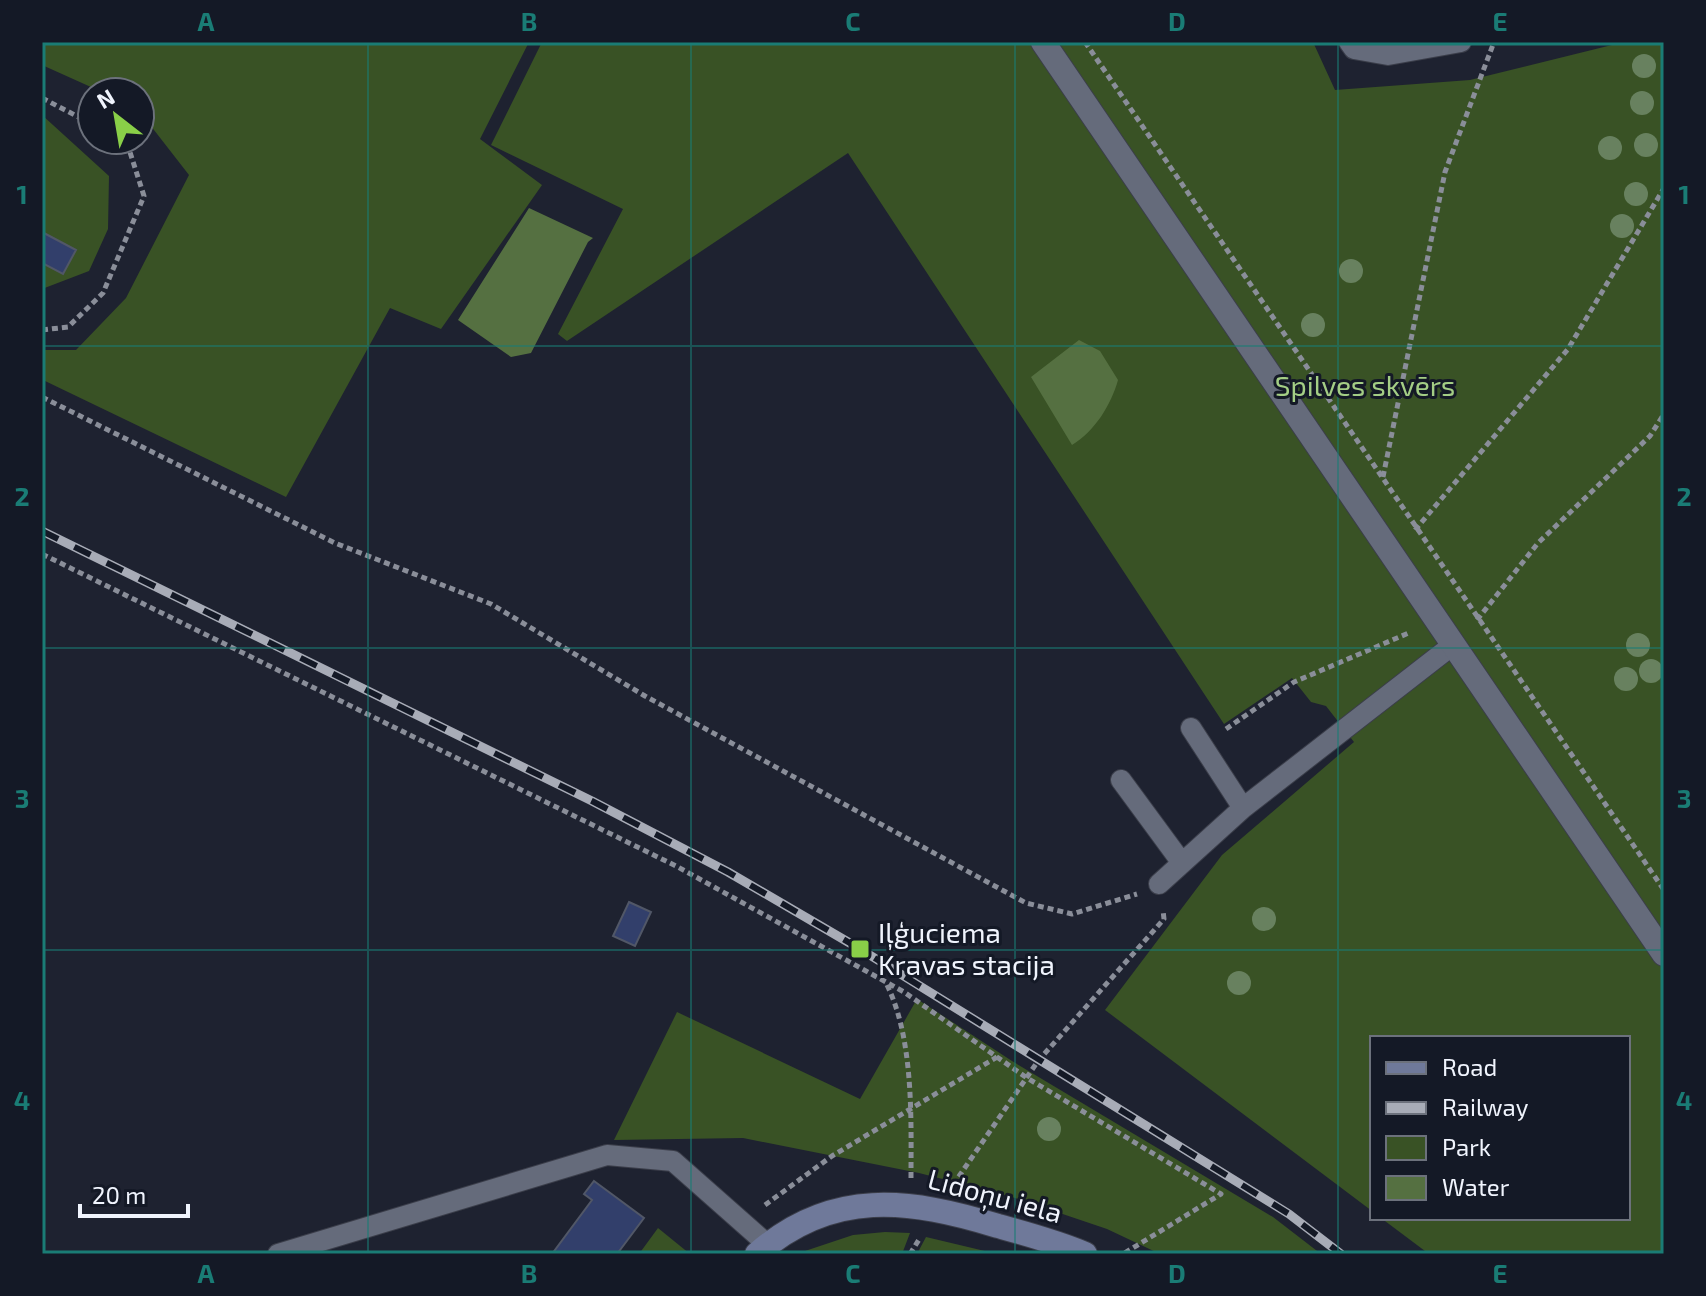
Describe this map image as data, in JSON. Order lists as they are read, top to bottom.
{
  "streets": {
    "street": ["Lidoņu iela"]
  },
  "parks": ["Spilves skvērs"],
  "places": {
    "transit": ["Iļģuciema Kravas stacija"]
  },
  "legend": [
    "Road",
    "Railway",
    "Park",
    "Water"
  ],
  "scale_bar": "20 m",
  "north": "top left",
  "grid": {
    "columns": [
      "A",
      "B",
      "C",
      "D",
      "E"
    ],
    "rows": [
      "1",
      "2",
      "3",
      "4"
    ]
  }
}
